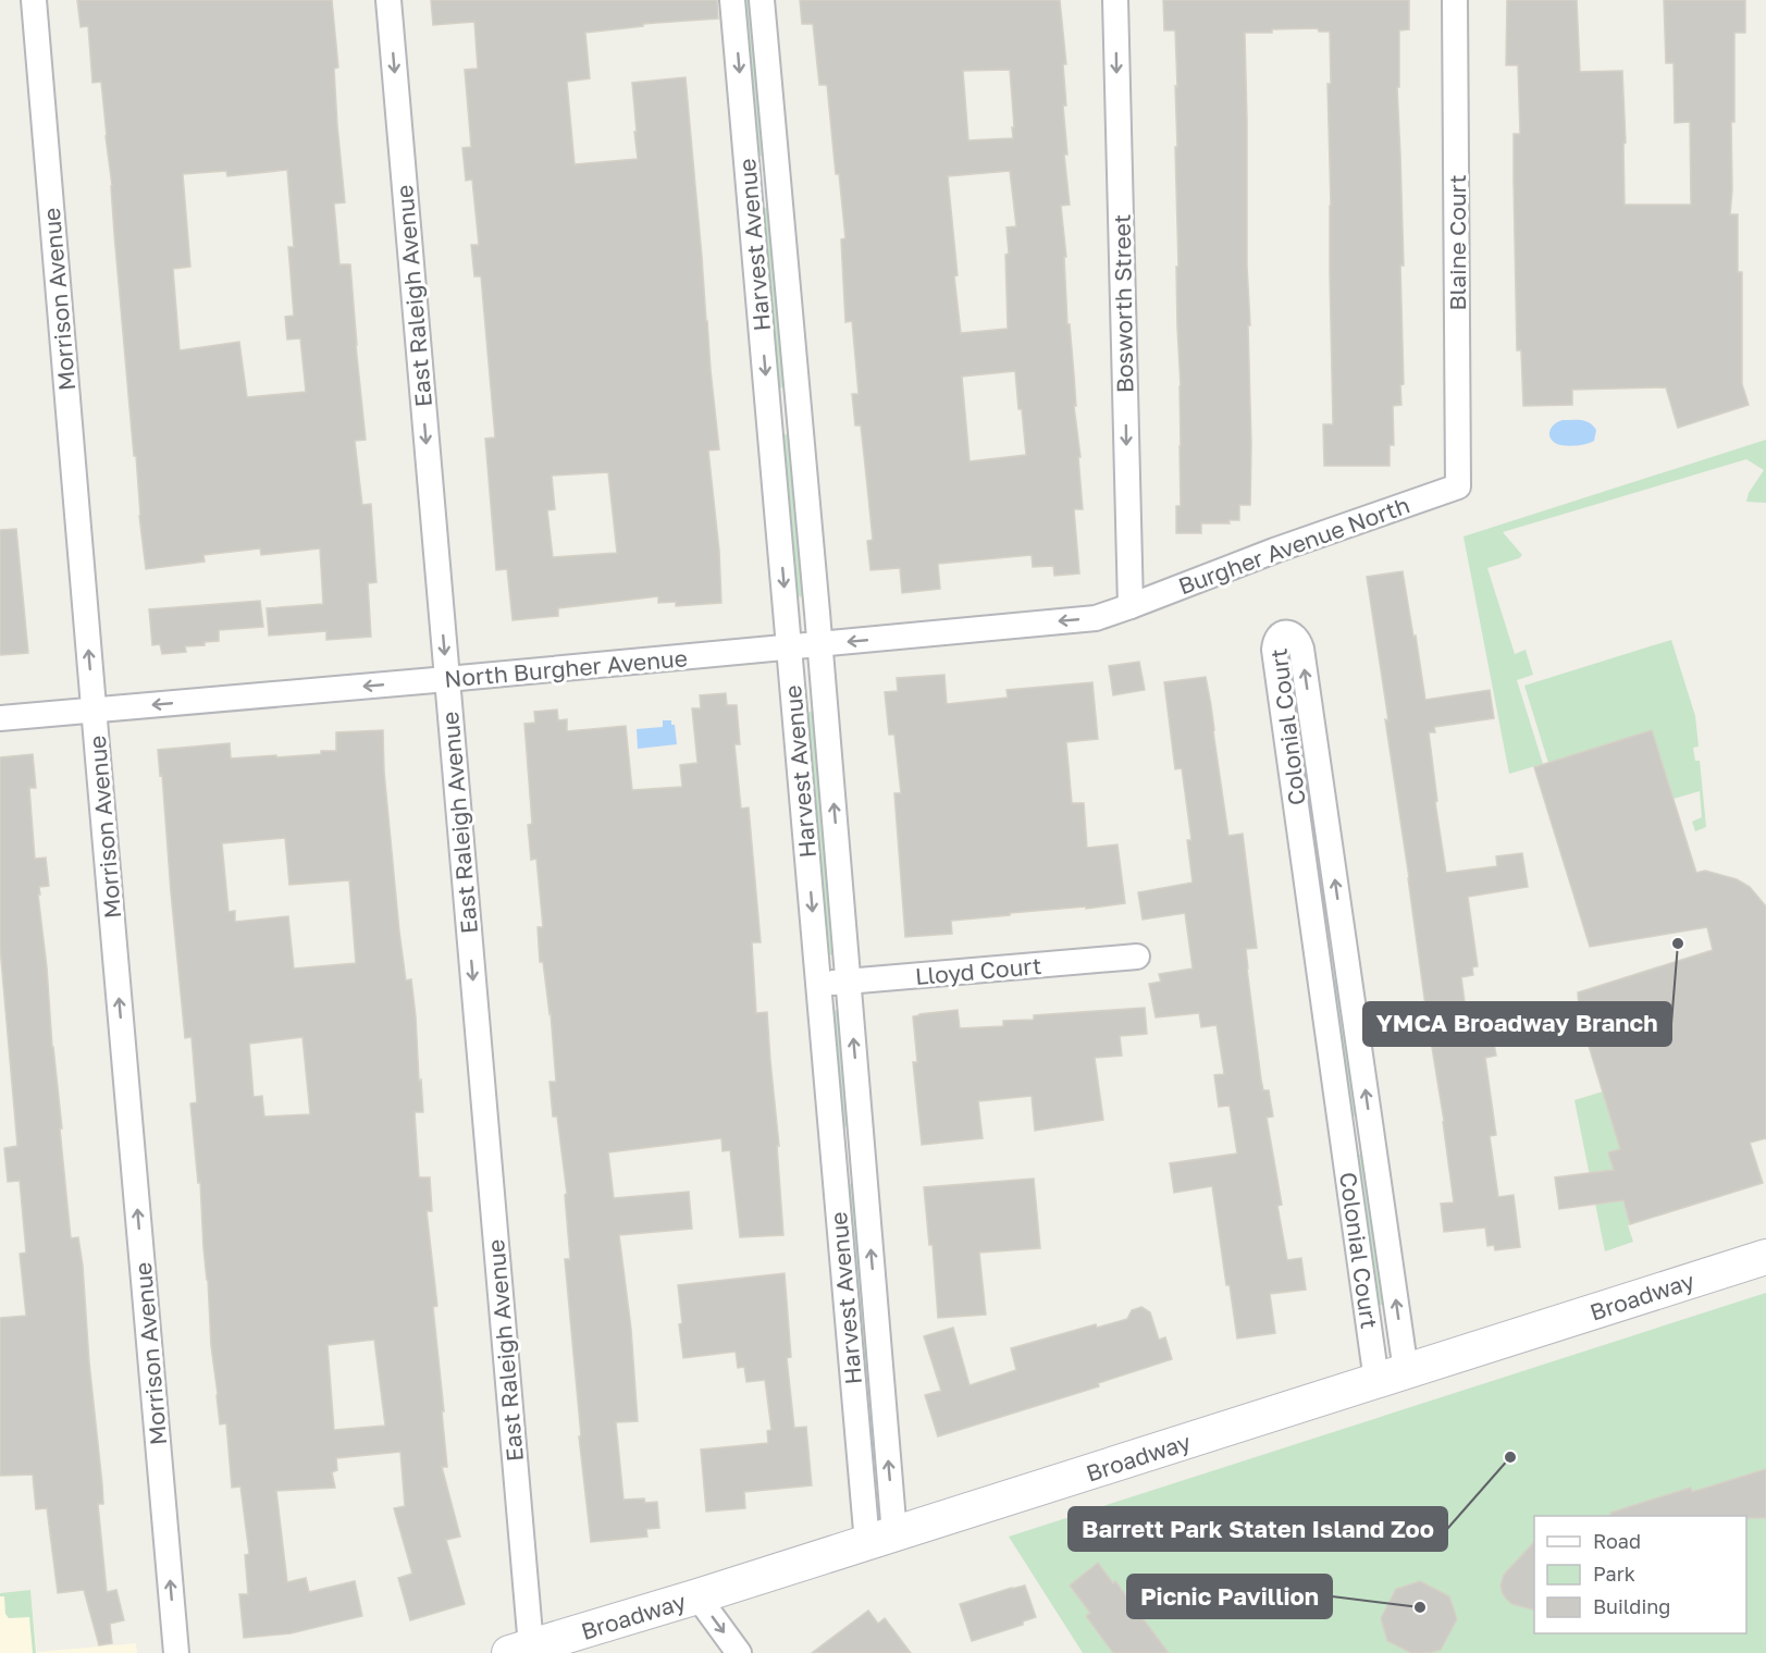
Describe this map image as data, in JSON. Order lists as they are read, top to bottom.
{
  "streets": {
    "street": [
      "Blaine Court",
      "Harvest Avenue",
      "East Raleigh Avenue",
      "Morrison Avenue",
      "Bosworth Street",
      "Burgher Avenue North",
      "North Burgher Avenue",
      "Colonial Court",
      "Lloyd Court",
      "Broadway"
    ]
  },
  "crossings": [
    ["Blaine Court", "Burgher Avenue North"],
    ["Harvest Avenue", "North Burgher Avenue"],
    ["Harvest Avenue", "Lloyd Court"],
    ["Harvest Avenue", "Broadway"],
    ["East Raleigh Avenue", "North Burgher Avenue"],
    ["East Raleigh Avenue", "Broadway"],
    ["Morrison Avenue", "North Burgher Avenue"],
    ["Bosworth Street", "Burgher Avenue North"],
    ["Bosworth Street", "North Burgher Avenue"],
    ["Burgher Avenue North", "North Burgher Avenue"],
    ["Colonial Court", "Broadway"]
  ],
  "one_way": [
    "East Raleigh Avenue",
    "Morrison Avenue",
    "Bosworth Street",
    "North Burgher Avenue"
  ],
  "places": ["YMCA Broadway Branch", "Barrett Park Staten Island Zoo", "Picnic Pavillion"],
  "legend": ["Road", "Park", "Building"]
}
